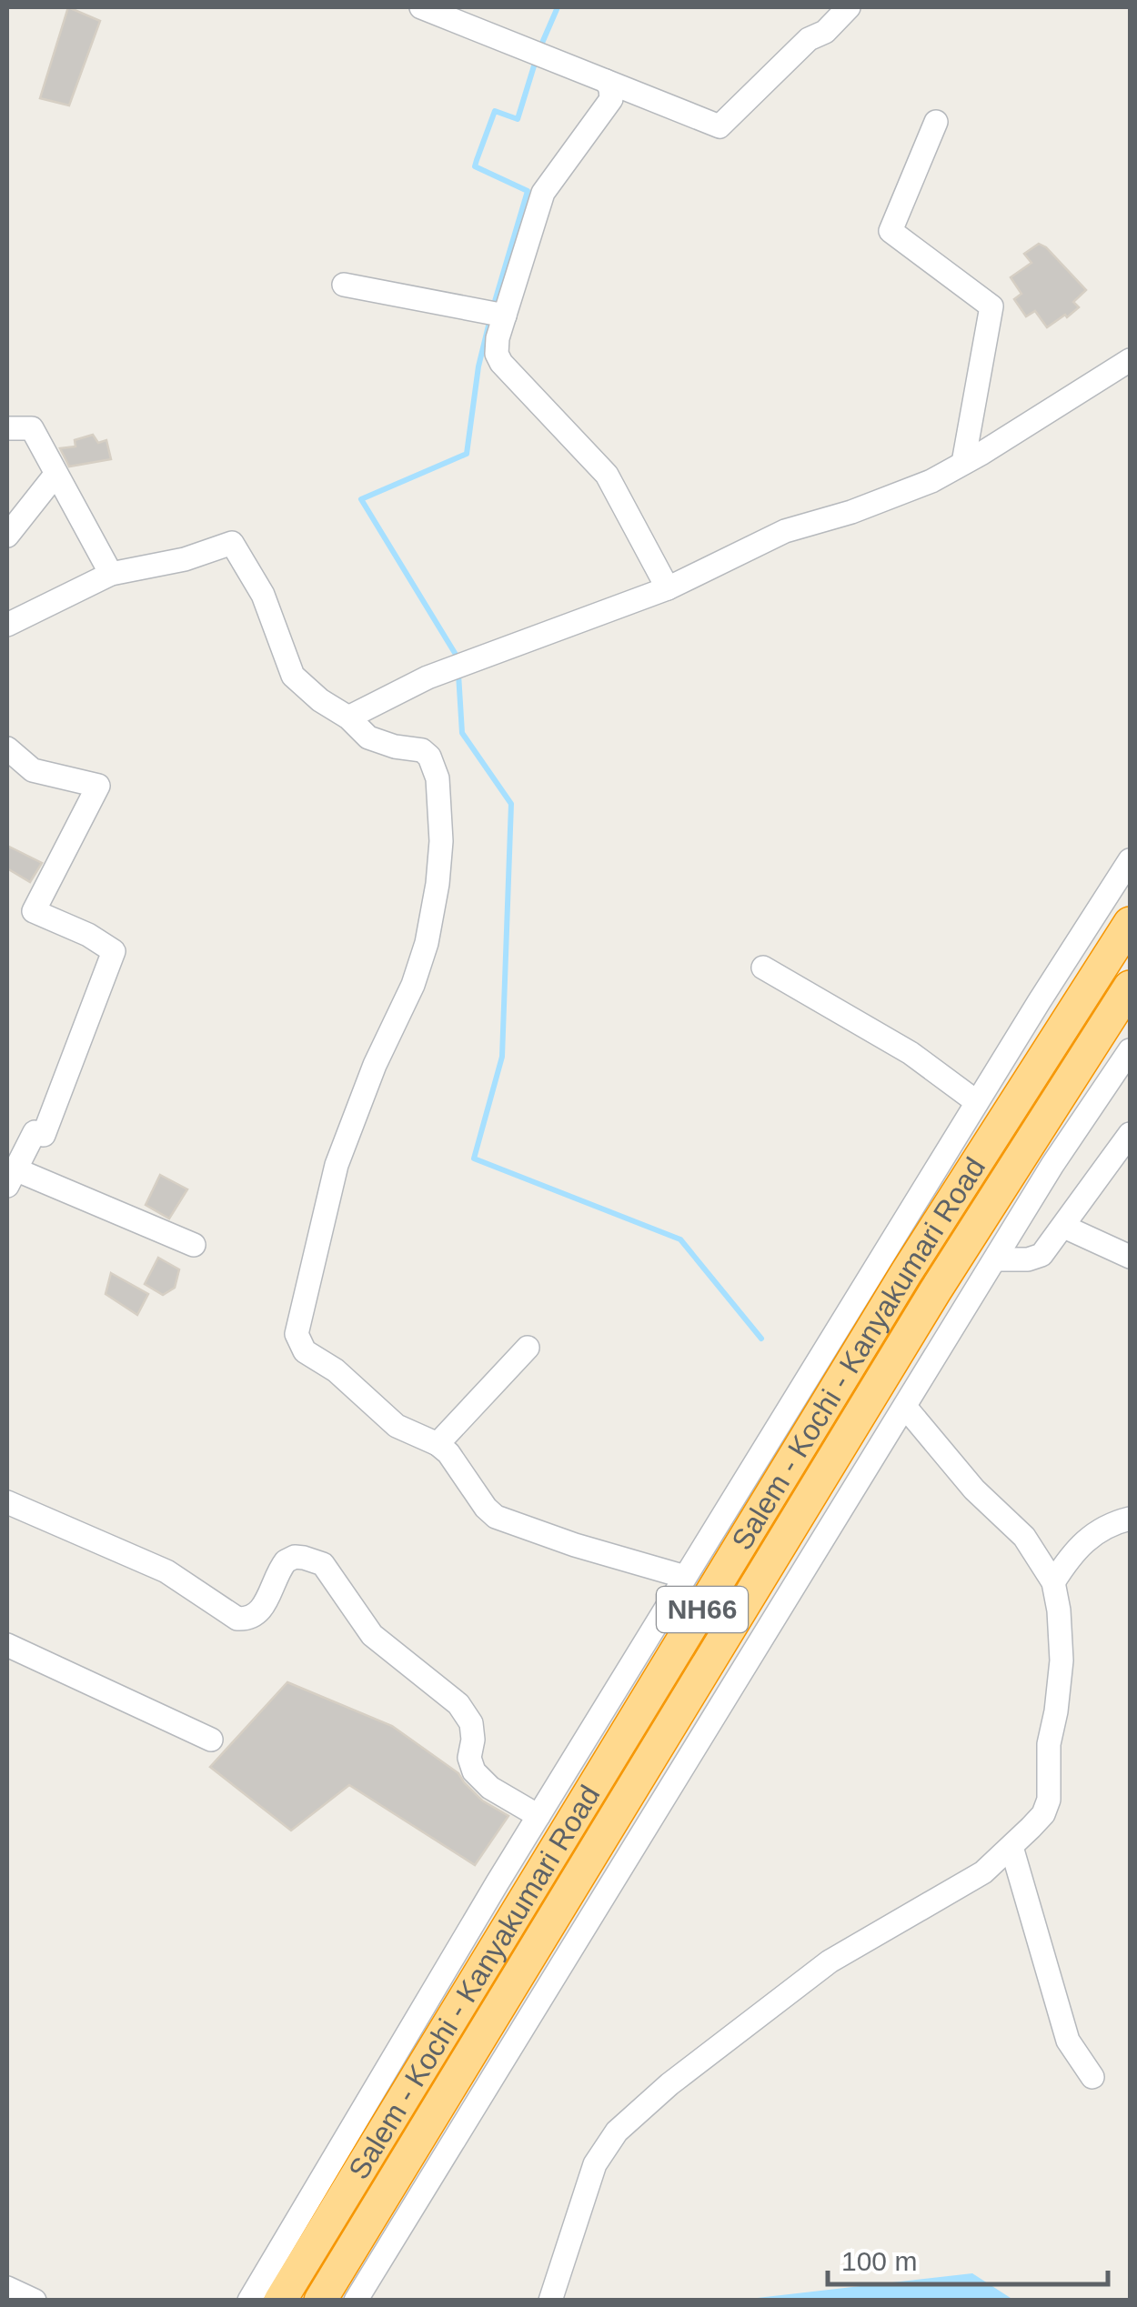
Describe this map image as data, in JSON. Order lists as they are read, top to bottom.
{
  "streets": {
    "highway": ["Salem - Kochi - Kanyakumari Road", "NH66"]
  },
  "scale_bar": "100 m"
}
